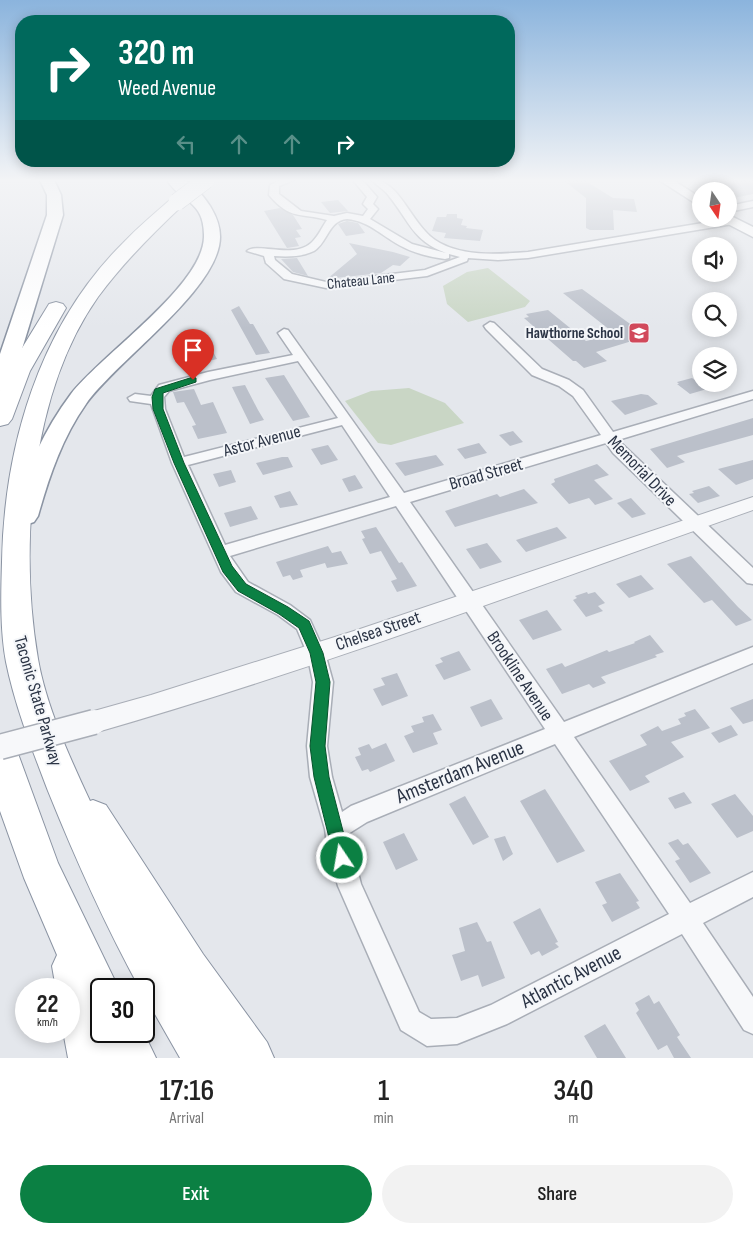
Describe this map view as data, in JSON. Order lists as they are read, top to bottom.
{
  "streets": {
    "highway": ["Taconic State Parkway"],
    "street": [
      "Chateau Lane",
      "Astor Avenue",
      "Memorial Drive",
      "Broad Street",
      "Chelsea Street",
      "Brookline Avenue",
      "Amsterdam Avenue",
      "Atlantic Avenue"
    ]
  },
  "crossings": [
    ["Astor Avenue", "Brookline Avenue"],
    ["Astor Avenue", "Atlantic Avenue"],
    ["Memorial Drive", "Broad Street"],
    ["Memorial Drive", "Chelsea Street"],
    ["Broad Street", "Brookline Avenue"],
    ["Broad Street", "Atlantic Avenue"],
    ["Chelsea Street", "Brookline Avenue"],
    ["Chelsea Street", "Atlantic Avenue"],
    ["Brookline Avenue", "Amsterdam Avenue"],
    ["Brookline Avenue", "Atlantic Avenue"],
    ["Amsterdam Avenue", "Atlantic Avenue"]
  ],
  "places": {
    "school or university": ["Hawthorne School"]
  },
  "north": "bottom",
  "page": {
    "turn": ["320 m", "Weed Avenue"],
    "speed": "22 km/h",
    "limit": "30",
    "eta": [
      "17:16",
      "Arrival",
      "1",
      "min",
      "340",
      "m"
    ],
    "buttons": ["Exit", "Share"]
  }
}
